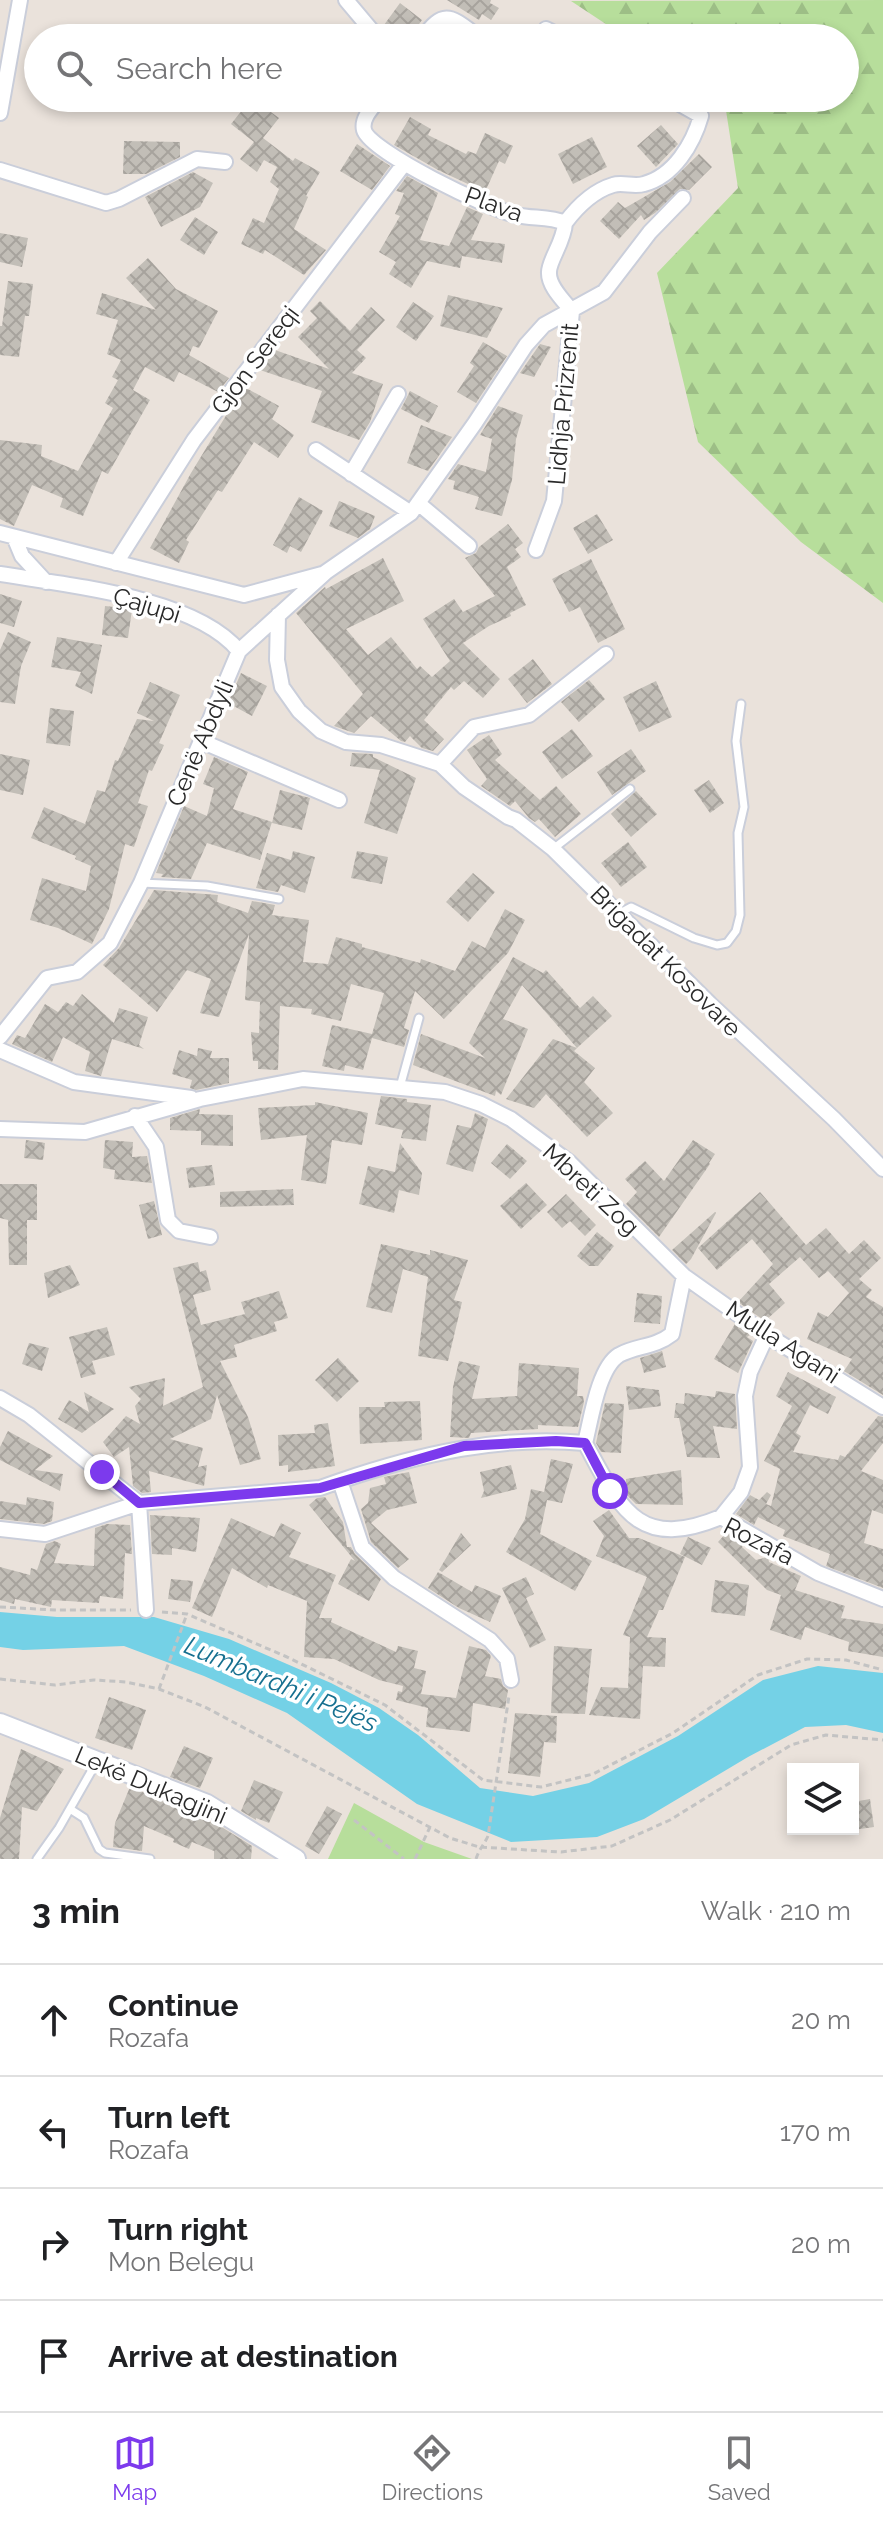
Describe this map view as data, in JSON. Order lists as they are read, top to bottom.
{
  "streets": {
    "street": [
      "Plava",
      "Gjon Sereqi",
      "Lidhja Prizrenit",
      "Çajupi",
      "Cenë Abdyli",
      "Brigadat Kosovare",
      "Mbreti Zog",
      "Mulla Agani",
      "Rozafa",
      "Lekë Dukagjini"
    ]
  },
  "crossings": [
    ["Plava", "Gjon Sereqi"],
    ["Gjon Sereqi", "Lidhja Prizrenit"],
    ["Lidhja Prizrenit", "Cenë Abdyli"],
    ["Lidhja Prizrenit", "Brigadat Kosovare"],
    ["Çajupi", "Cenë Abdyli"],
    ["Cenë Abdyli", "Brigadat Kosovare"],
    ["Mbreti Zog", "Mulla Agani"]
  ],
  "water": ["Lumbardhi i Pejës"],
  "page": {
    "search": "Search here",
    "heading": ["3 min", "Walk · 210 m"],
    "list": [
      ["Continue", "Rozafa", "20 m"],
      ["Turn left", "Rozafa", "170 m"],
      ["Turn right", "Mon Belegu", "20 m"],
      "Arrive at destination"
    ],
    "nav": ["Map", "Directions", "Saved"]
  }
}
